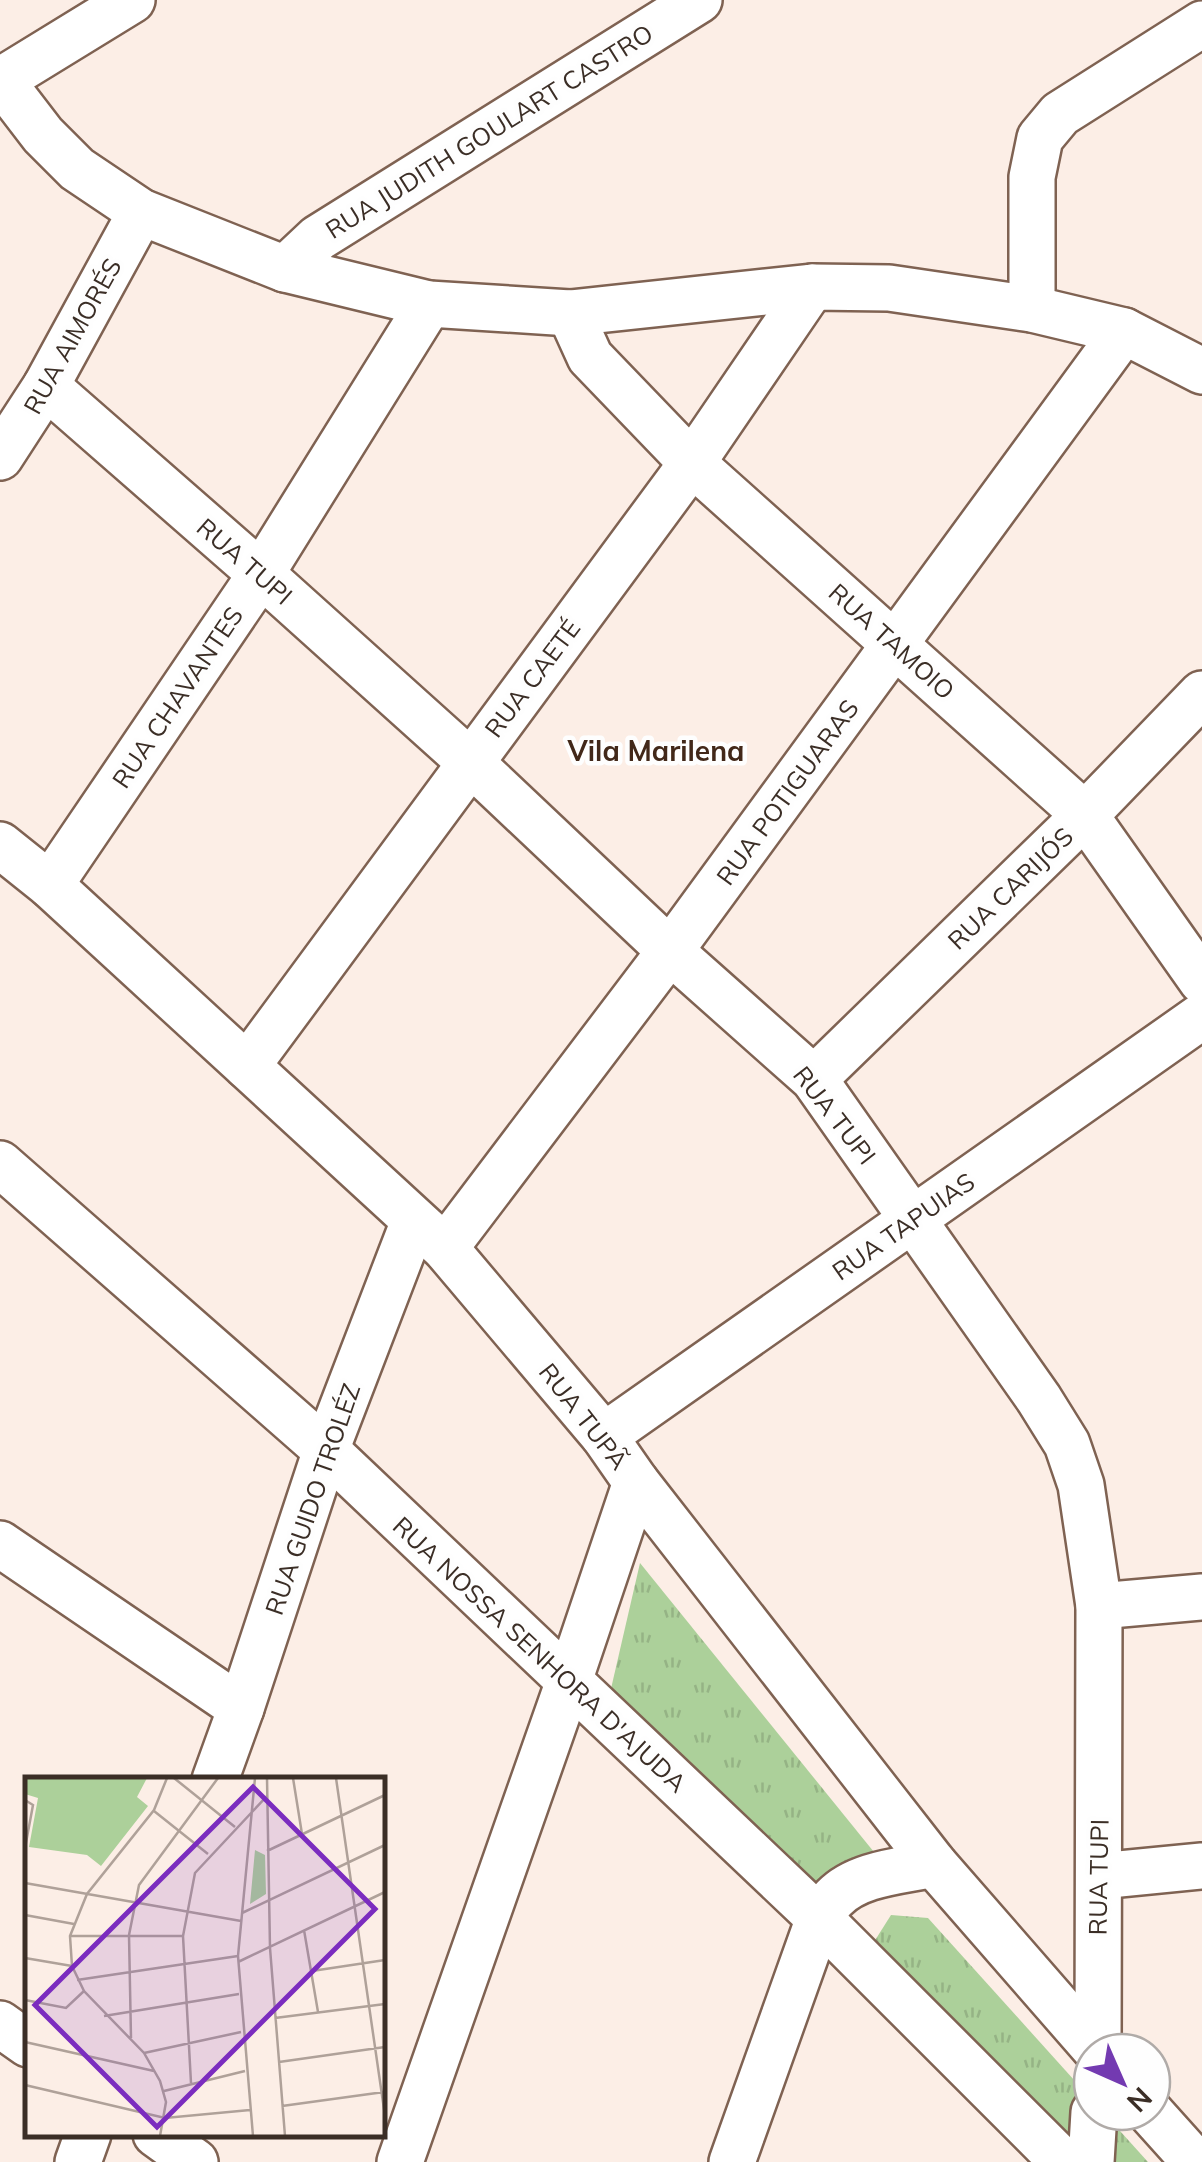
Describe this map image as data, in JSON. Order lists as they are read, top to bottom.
{
  "streets": {
    "street": [
      "RUA JUDITH GOULART CASTRO",
      "RUA AIMORÉS",
      "RUA TUPI",
      "RUA TAMOIO",
      "RUA CAETÉ",
      "RUA CHAVANTES",
      "RUA POTIGUARAS",
      "RUA CARIJÓS",
      "RUA TAPUIAS",
      "RUA TUPÃ",
      "RUA GUIDO TROLÉZ",
      "RUA NOSSA SENHORA D'AJUDA"
    ]
  },
  "crossings": [
    ["RUA AIMORÉS", "RUA TUPI"],
    ["RUA TUPI", "RUA CAETÉ"],
    ["RUA TUPI", "RUA CHAVANTES"],
    ["RUA TUPI", "RUA POTIGUARAS"],
    ["RUA TUPI", "RUA CARIJÓS"],
    ["RUA TUPI", "RUA TAPUIAS"],
    ["RUA TAMOIO", "RUA CAETÉ"],
    ["RUA TAMOIO", "RUA POTIGUARAS"],
    ["RUA TAMOIO", "RUA CARIJÓS"],
    ["RUA CAETÉ", "RUA TUPÃ"],
    ["RUA CHAVANTES", "RUA TUPÃ"],
    ["RUA POTIGUARAS", "RUA TUPÃ"],
    ["RUA POTIGUARAS", "RUA GUIDO TROLÉZ"],
    ["RUA TAPUIAS", "RUA TUPÃ"],
    ["RUA TUPÃ", "RUA GUIDO TROLÉZ"],
    ["RUA GUIDO TROLÉZ", "RUA NOSSA SENHORA D'AJUDA"]
  ],
  "districts": ["Vila Marilena"],
  "north": "bottom right"
}
